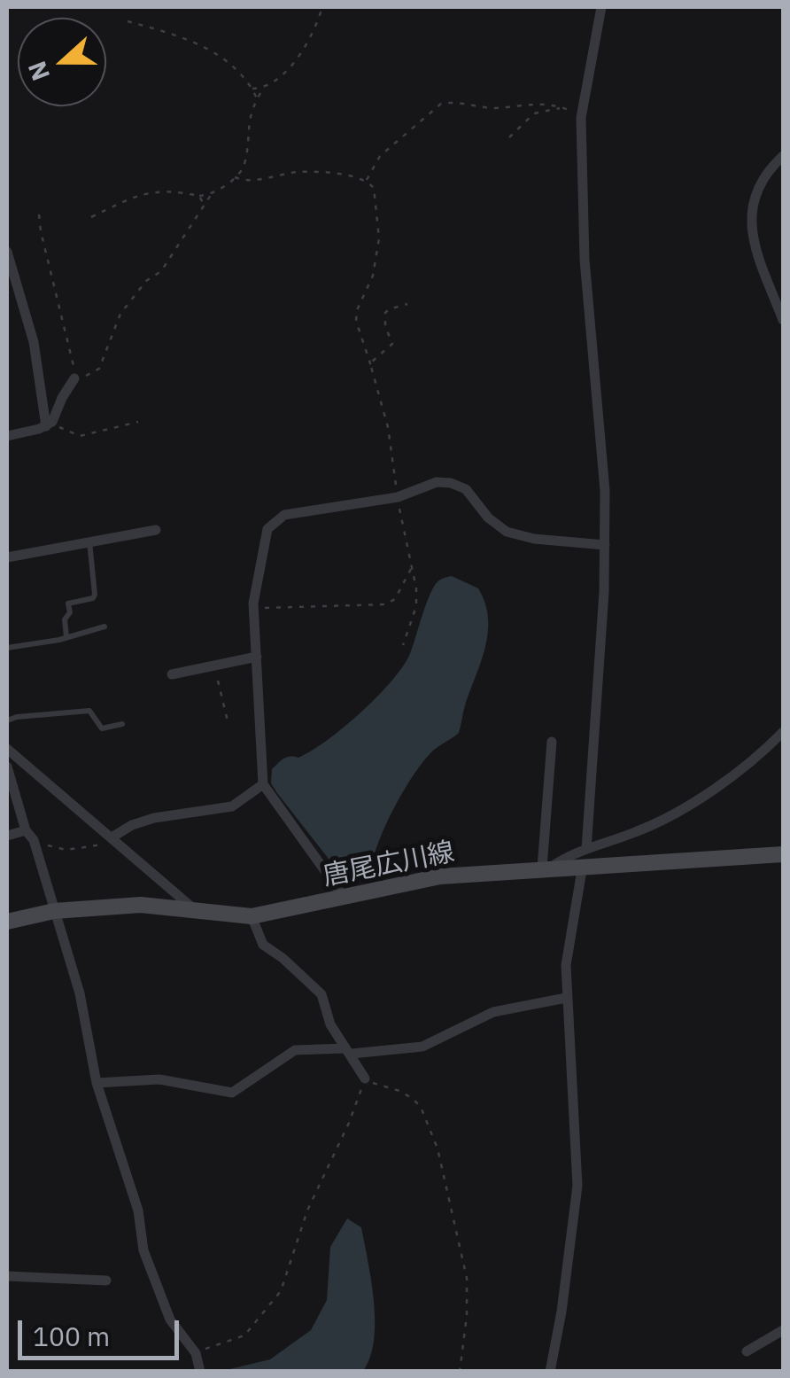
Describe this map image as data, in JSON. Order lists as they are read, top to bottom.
{
  "streets": {
    "main road": ["唐尾広川線"]
  },
  "scale_bar": "100 m",
  "north": "left"
}
